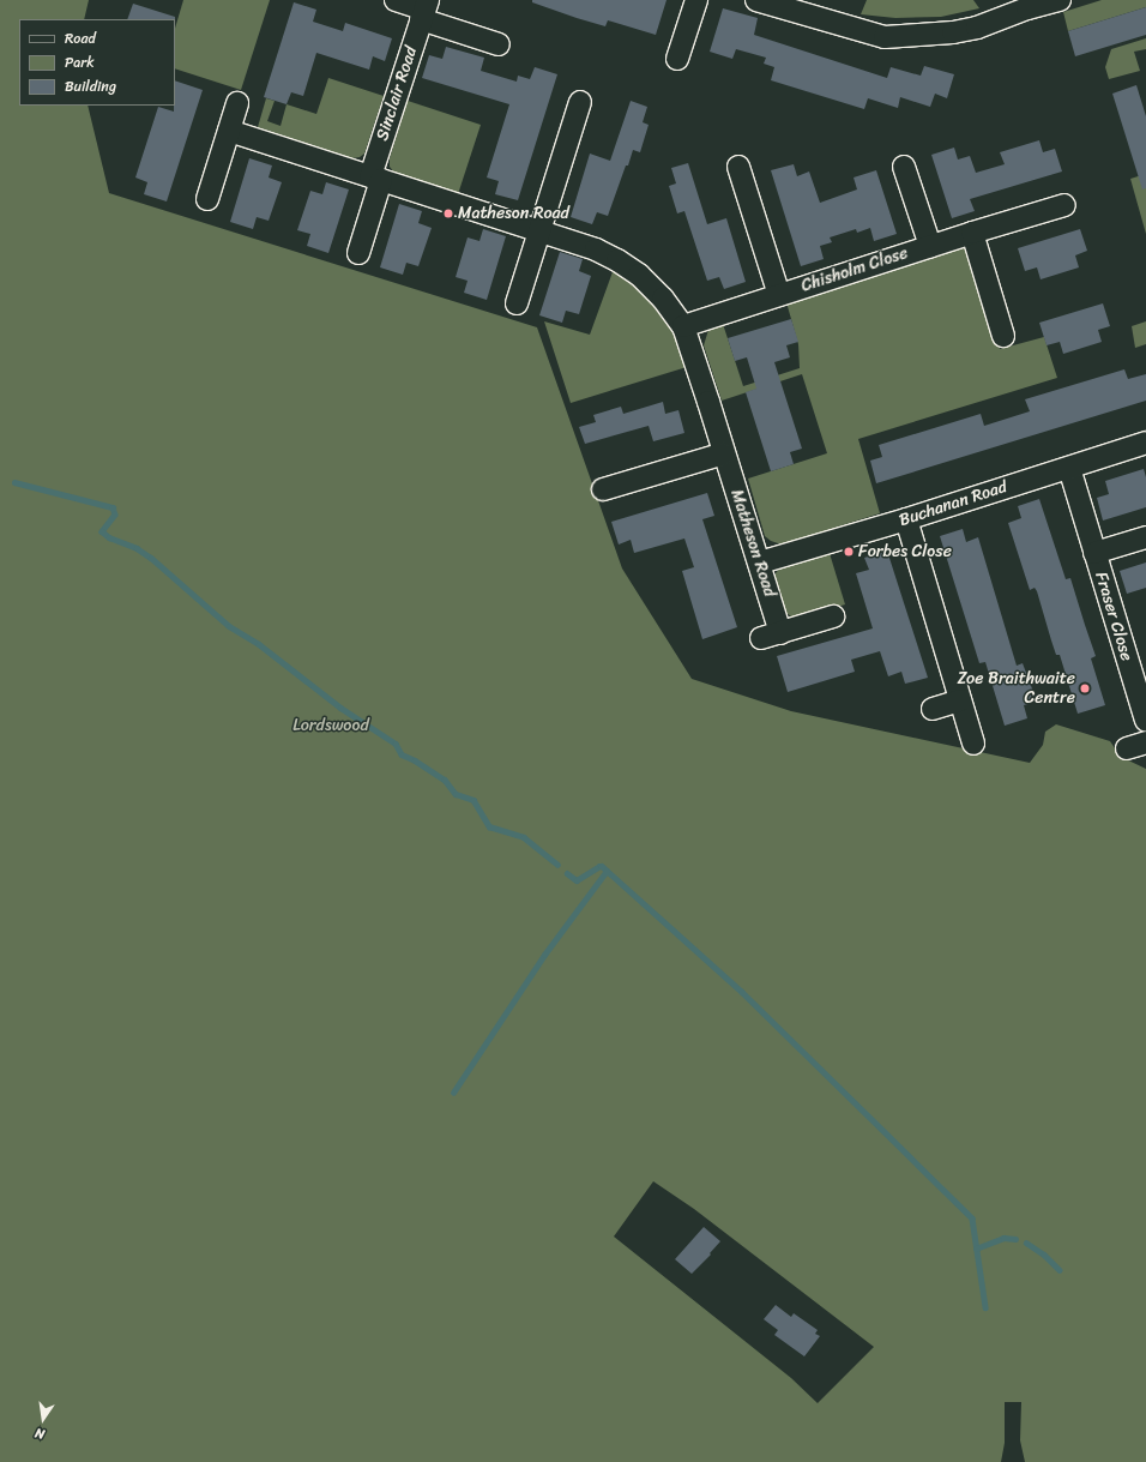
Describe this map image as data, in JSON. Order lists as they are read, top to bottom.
{
  "streets": {
    "street": [
      "Sinclair Road",
      "Chisholm Close",
      "Buchanan Road",
      "Matheson Road",
      "Fraser Close"
    ]
  },
  "crossings": [
    ["Sinclair Road", "Matheson Road"],
    ["Chisholm Close", "Matheson Road"],
    ["Buchanan Road", "Matheson Road"],
    ["Buchanan Road", "Fraser Close"]
  ],
  "parks": ["Lordswood"],
  "places": ["Matheson Road", "Forbes Close", "Zoe Braithwaite Centre"],
  "legend": ["Road", "Park", "Building"],
  "north": "bottom"
}
